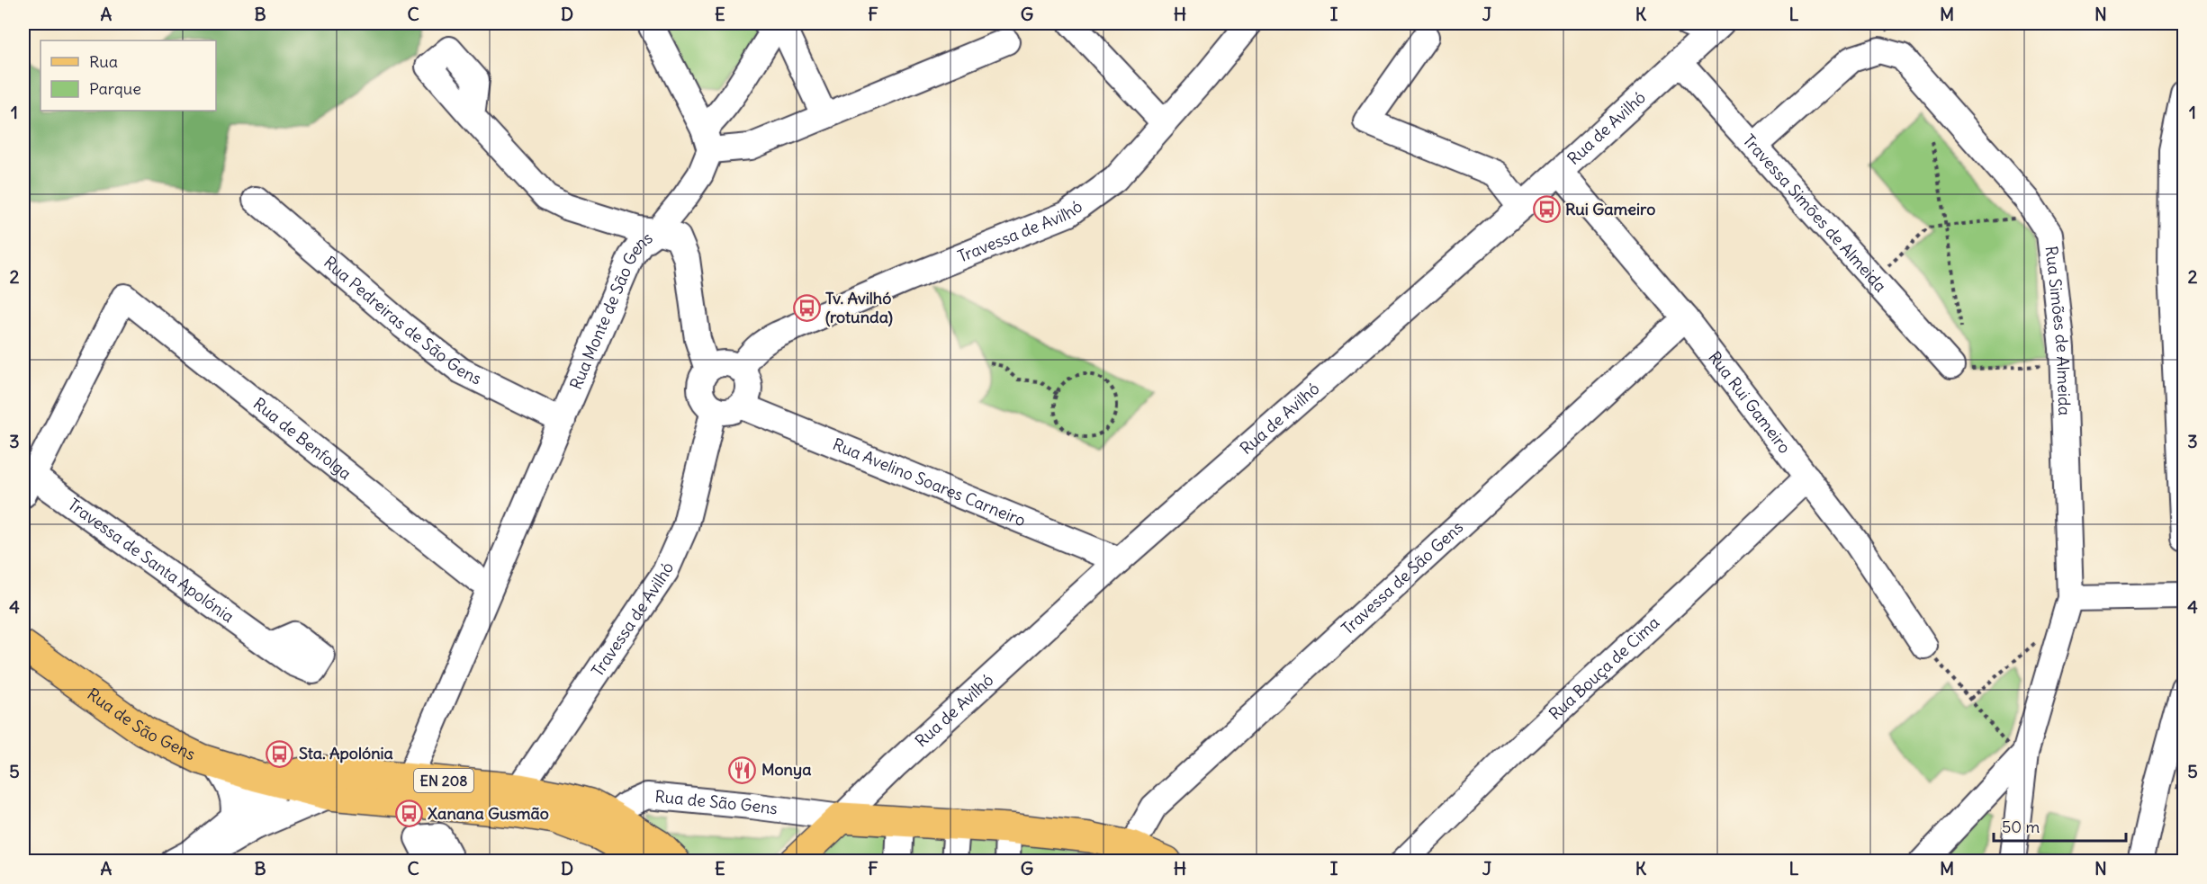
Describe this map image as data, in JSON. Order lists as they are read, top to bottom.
{
  "streets": {
    "main road": ["Rua de São Gens", "EN 208"],
    "street": [
      "Rua de Avilhó",
      "Travessa Simões de Almeida",
      "Travessa de Avilhó",
      "Rua Monte de São Gens",
      "Rua Pedreiras de São Gens",
      "Rua Simões de Almeida",
      "Rua Rui Gameiro",
      "Rua de Benfolga",
      "Rua Avelino Soares Carneiro",
      "Travessa de Santa Apolónia",
      "Travessa de São Gens",
      "Rua Bouça de Cima"
    ]
  },
  "crossings": [
    ["Rua de Avilhó", "Travessa Simões de Almeida"],
    ["Rua de Avilhó", "Rua Rui Gameiro"],
    ["Rua de Avilhó", "Rua Avelino Soares Carneiro"],
    ["Rua de Avilhó", "Rua de São Gens"],
    ["Travessa Simões de Almeida", "Rua Simões de Almeida"],
    ["Travessa de Avilhó", "Rua Avelino Soares Carneiro"],
    ["Travessa de Avilhó", "Rua de São Gens"],
    ["Rua Monte de São Gens", "Rua Pedreiras de São Gens"],
    ["Rua Monte de São Gens", "Rua de São Gens"],
    ["Rua Rui Gameiro", "Travessa de São Gens"],
    ["Rua Rui Gameiro", "Rua Bouça de Cima"],
    ["Rua de Benfolga", "Travessa de Santa Apolónia"],
    ["Travessa de São Gens", "Rua de São Gens"],
    ["Rua de São Gens", "EN 208"]
  ],
  "places": {
    "bus stop": [
      "Rui Gameiro",
      "Tv. Avilhó (rotunda)",
      "Sta. Apolónia",
      "Xanana Gusmão"
    ],
    "restaurant": ["Monya"]
  },
  "legend": ["Rua", "Parque"],
  "scale_bar": "50 m",
  "grid": {
    "columns": [
      "A",
      "B",
      "C",
      "D",
      "E",
      "F",
      "G",
      "H",
      "I",
      "J",
      "K",
      "L",
      "M",
      "N"
    ],
    "rows": [
      "1",
      "2",
      "3",
      "4",
      "5"
    ]
  }
}
